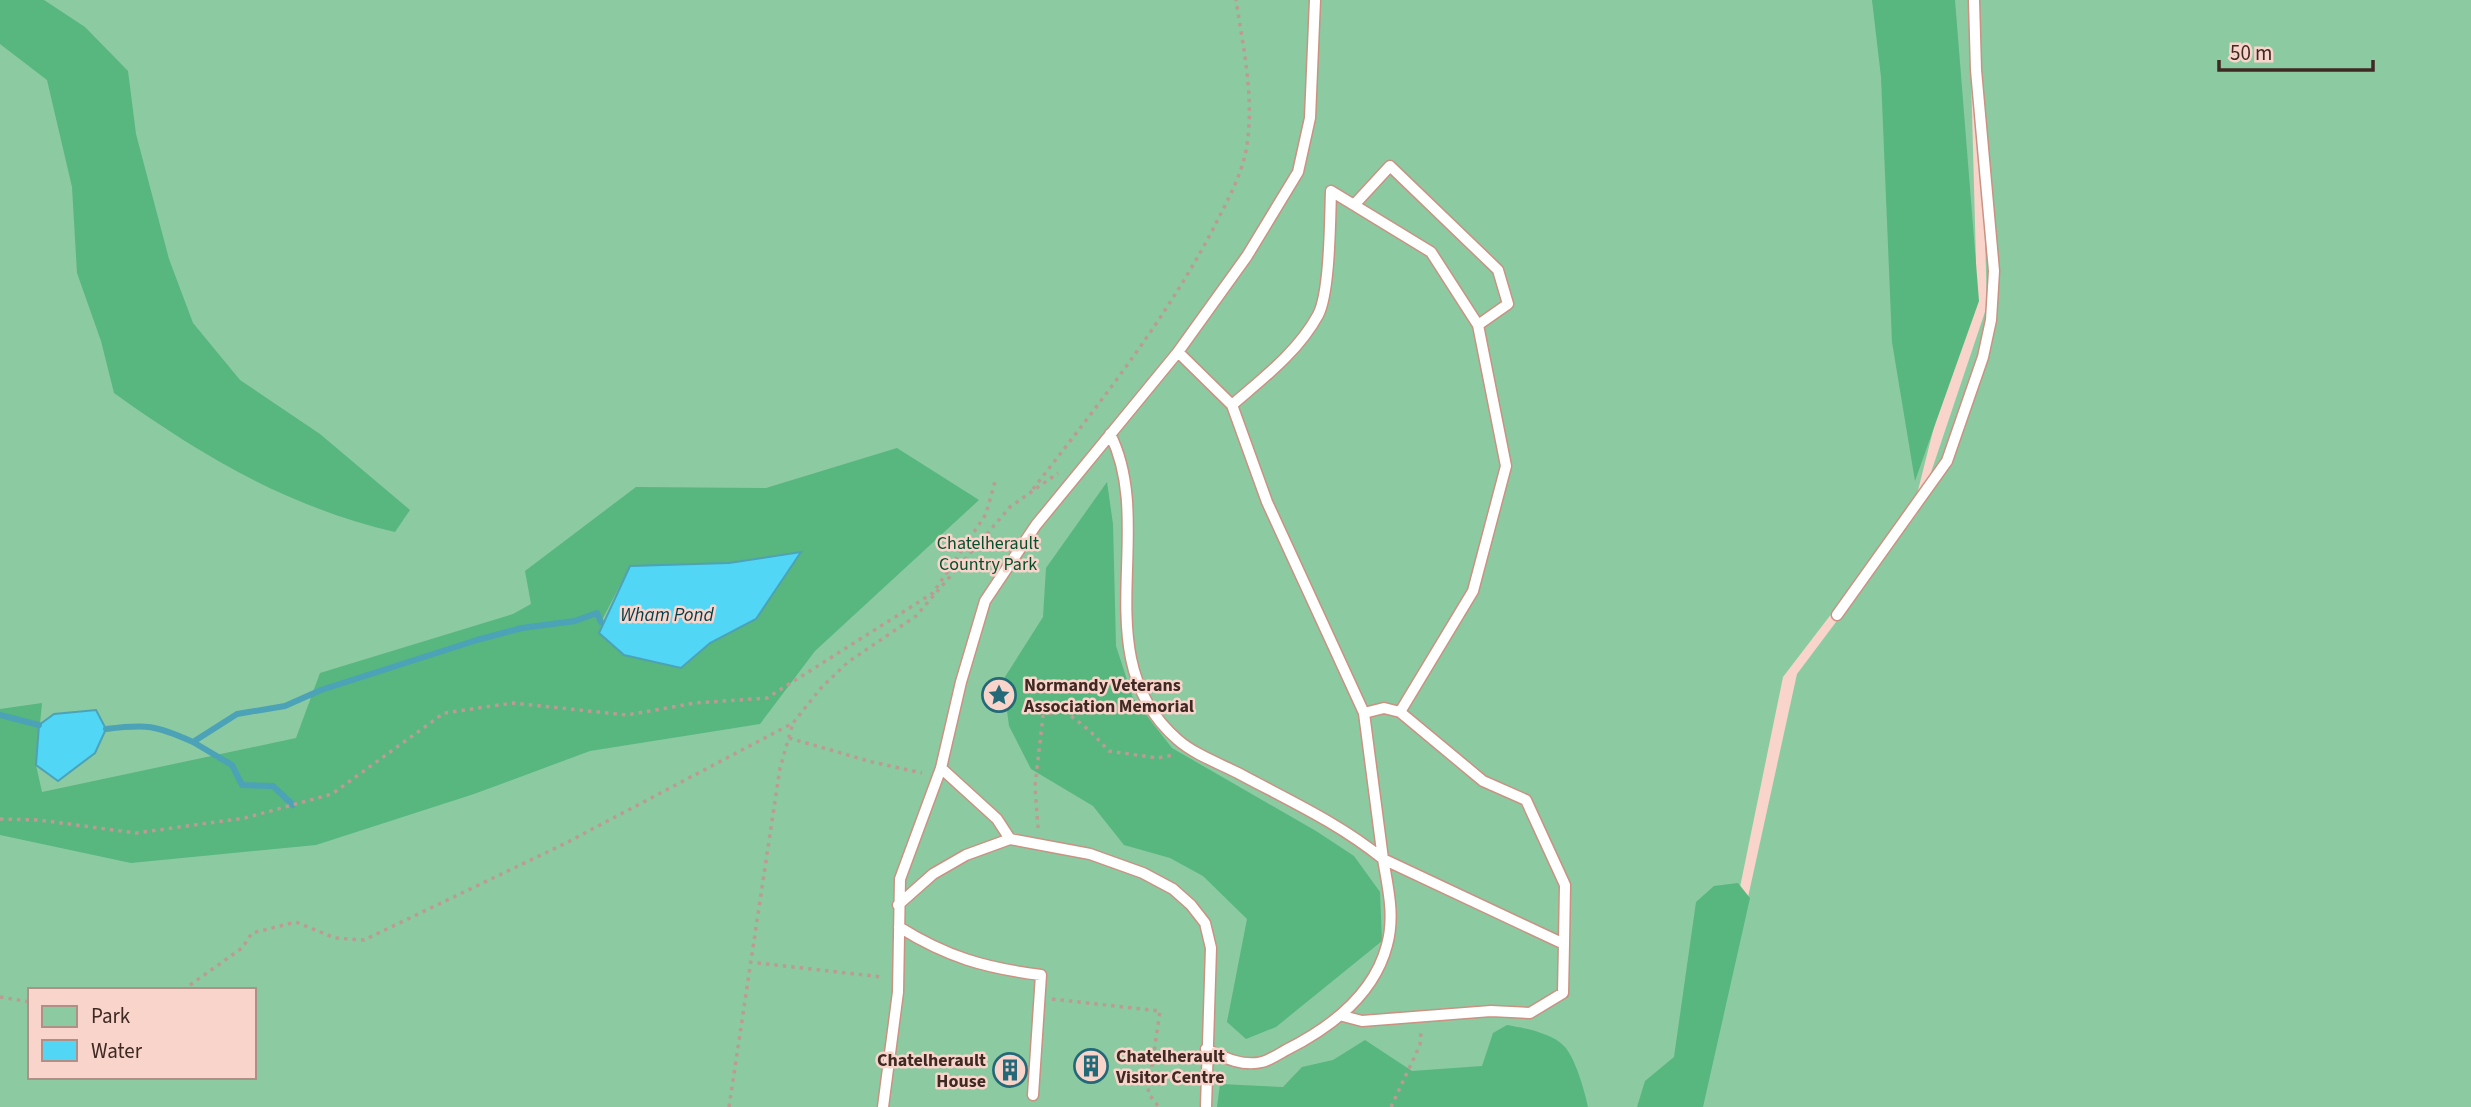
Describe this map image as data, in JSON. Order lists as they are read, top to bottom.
{
  "water": ["Wham Pond"],
  "parks": ["Chatelherault Country Park"],
  "places": {
    "place": ["Normandy Veterans Association Memorial"],
    "building": ["Chatelherault Visitor Centre", "Chatelherault House"]
  },
  "legend": ["Park", "Water"],
  "scale_bar": "50 m"
}
